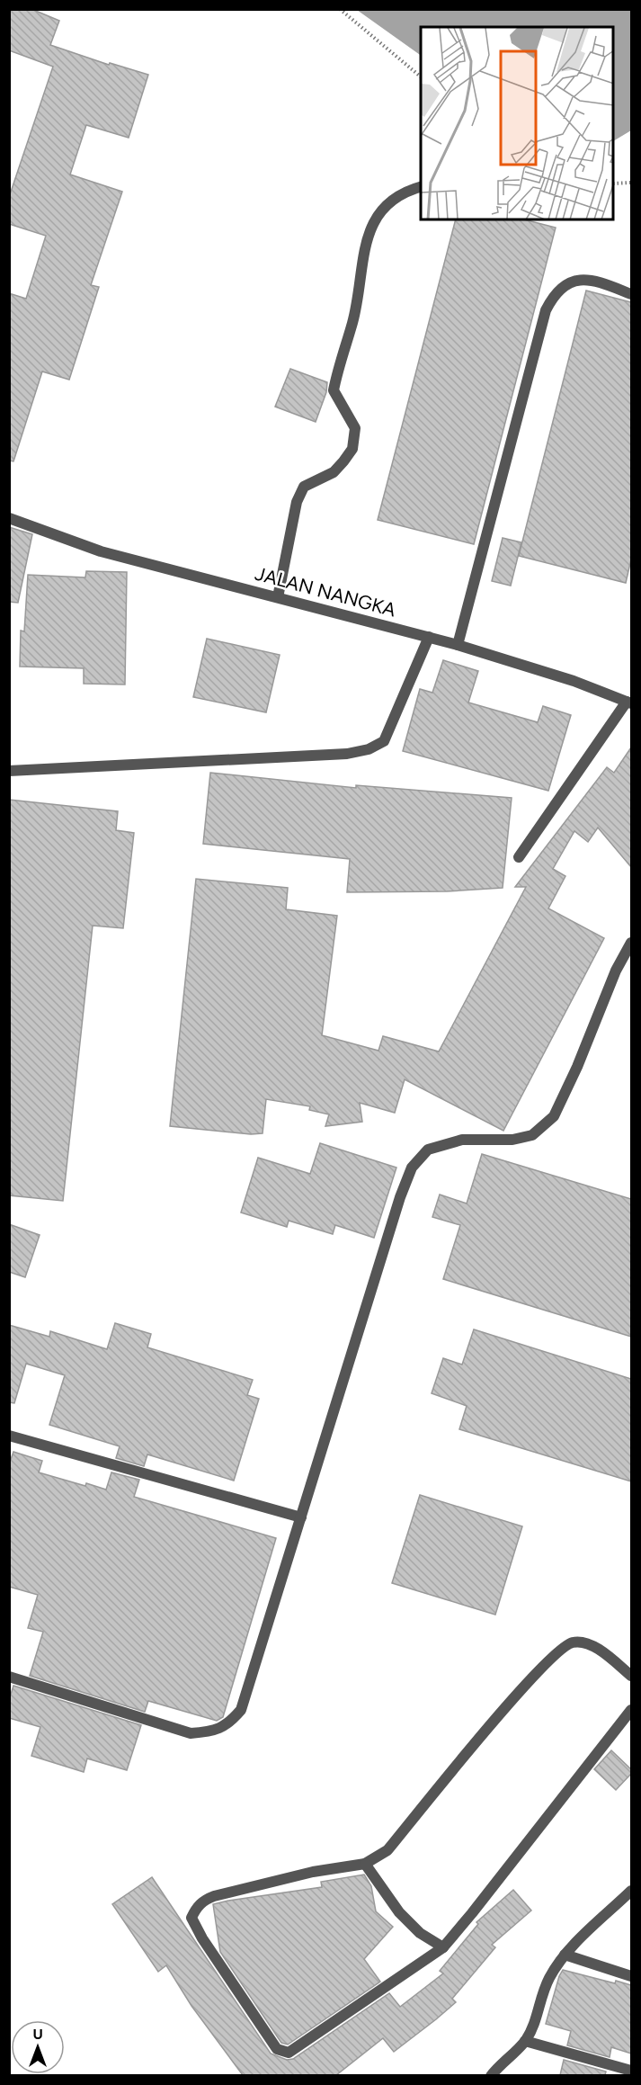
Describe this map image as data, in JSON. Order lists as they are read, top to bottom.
{
  "streets": {
    "street": ["JALAN NANGKA"]
  },
  "north": "top"
}
